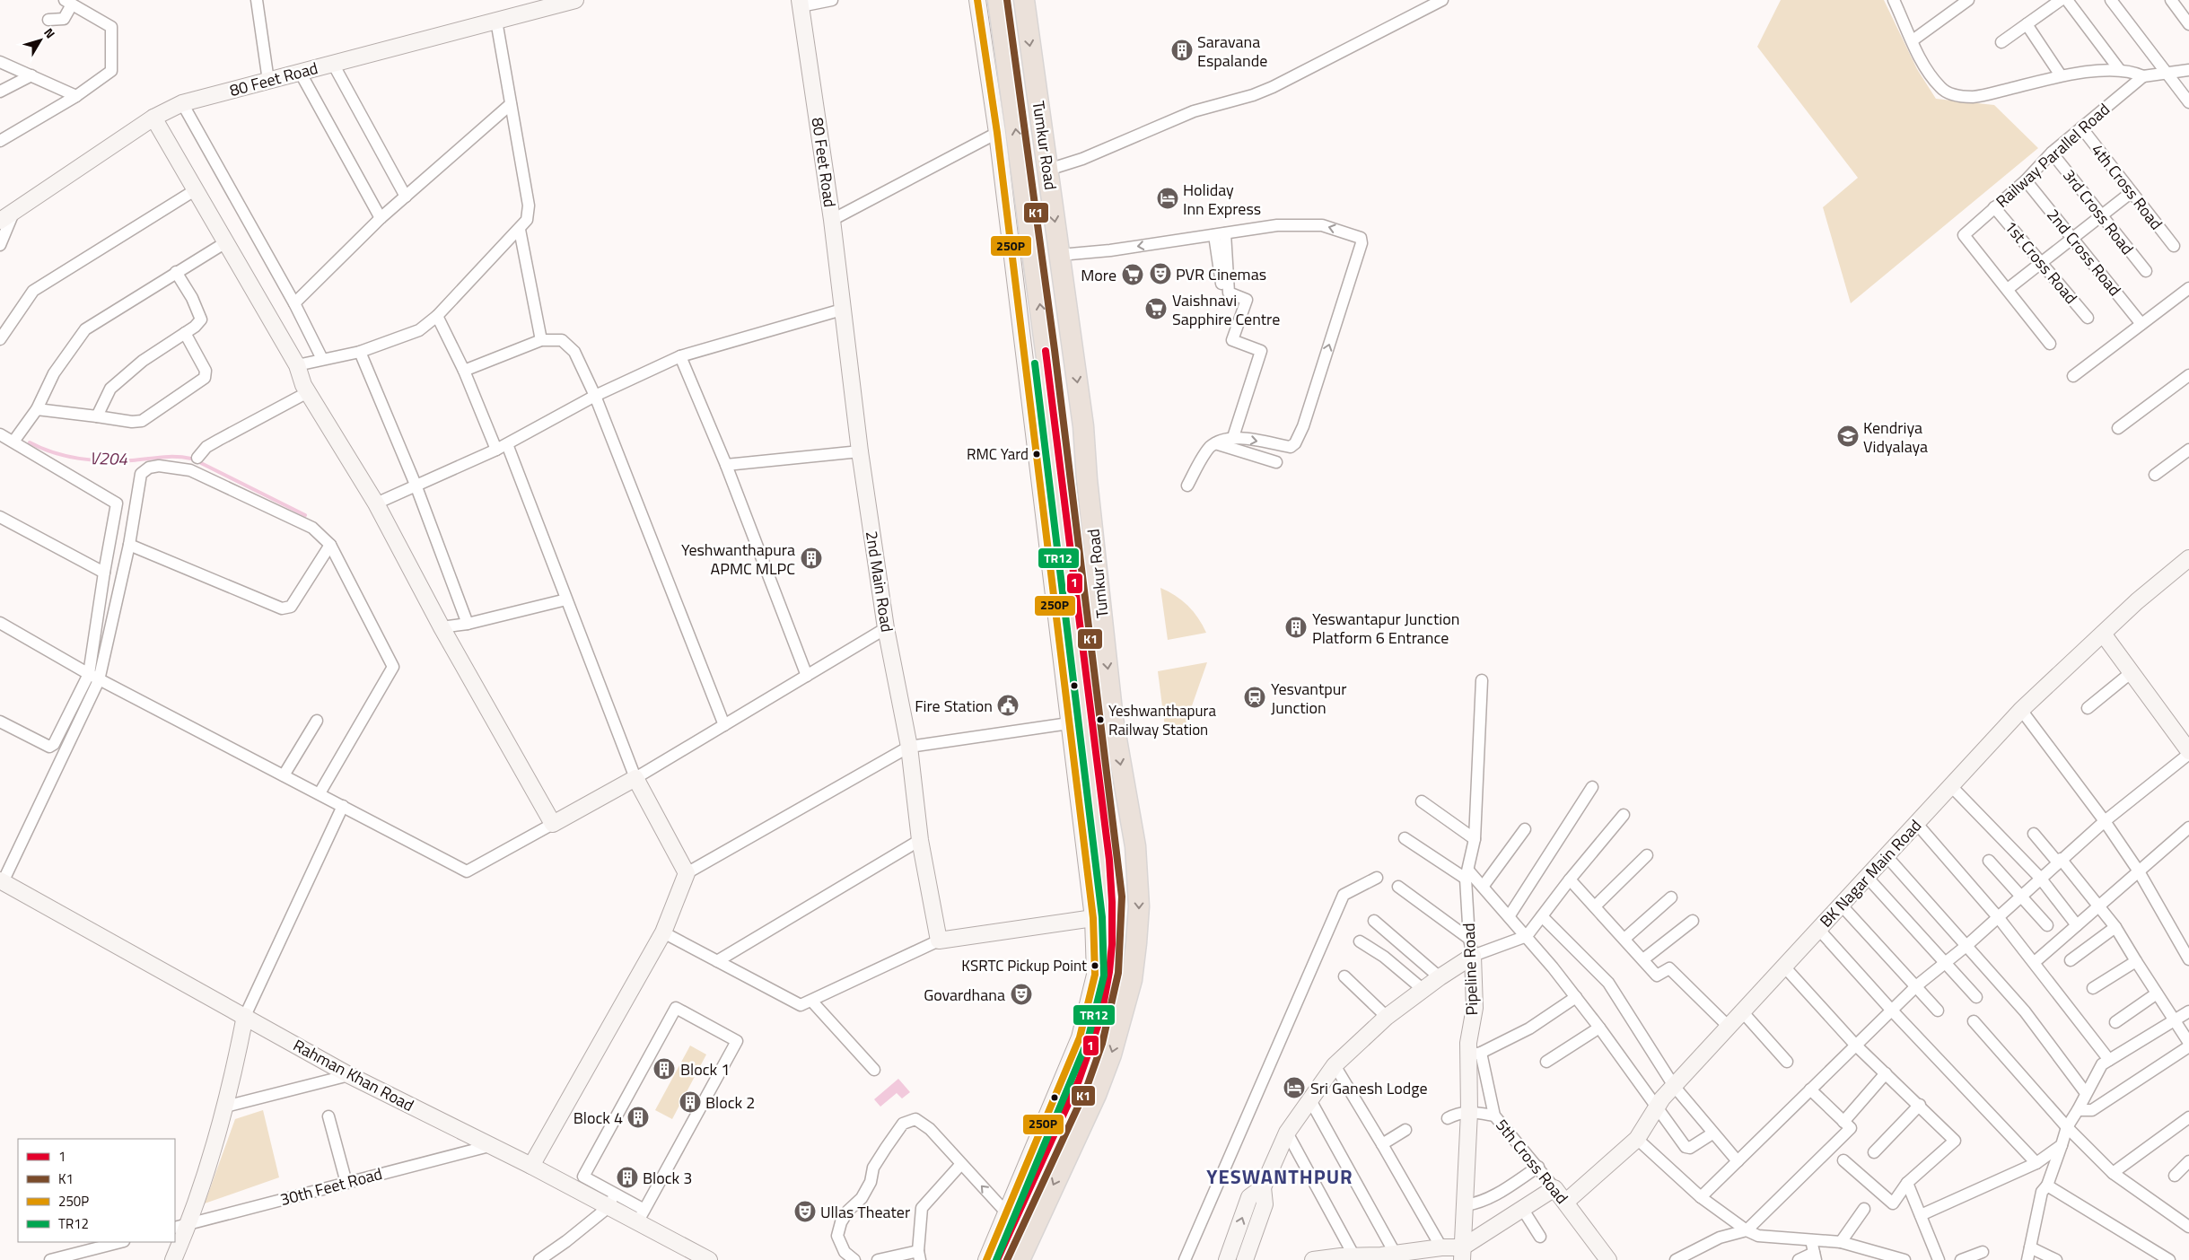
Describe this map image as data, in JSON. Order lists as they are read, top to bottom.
{
  "streets": {
    "highway": ["Tumkur Road"],
    "street": [
      "80 Feet Road",
      "Railway Parallel Road",
      "4th Cross Road",
      "3rd Cross Road",
      "2nd Cross Road",
      "1st Cross Road",
      "2nd Main Road",
      "BK Nagar Main Road",
      "Pipeline Road",
      "Rahman Khan Road",
      "5th Cross Road",
      "30th Feet Road"
    ]
  },
  "crossings": [
    ["80 Feet Road", "2nd Main Road"],
    ["Railway Parallel Road", "4th Cross Road"],
    ["Railway Parallel Road", "3rd Cross Road"],
    ["Railway Parallel Road", "2nd Cross Road"],
    ["Railway Parallel Road", "1st Cross Road"],
    ["BK Nagar Main Road", "5th Cross Road"],
    ["Pipeline Road", "5th Cross Road"],
    ["Rahman Khan Road", "30th Feet Road"]
  ],
  "districts": ["YESWANTHPUR"],
  "water": ["V204"],
  "places": {
    "building": [
      "Saravana Espalande",
      "Yeshwanthapura APMC MLPC",
      "Yeswantapur Junction Platform 6 Entrance",
      "Block 1",
      "Block 2",
      "Block 4",
      "Block 3"
    ],
    "hotel": ["Holiday Inn Express", "Sri Ganesh Lodge"],
    "theatre": ["PVR Cinemas", "Govardhana", "Ullas Theater"],
    "supermarket": ["More", "Vaishnavi Sapphire Centre"],
    "school or university": ["Kendriya Vidyalaya"],
    "other": ["RMC Yard", "Yeshwanthapura Railway Station", "KSRTC Pickup Point"],
    "station": ["Yesvantpur Junction"],
    "public building": ["Fire Station"]
  },
  "lines": [
    "transit line K1",
    "transit line 250P",
    "transit line 1",
    "transit line TR12"
  ],
  "legend": [
    "1",
    "K1",
    "250P",
    "TR12"
  ],
  "north": "top right"
}
